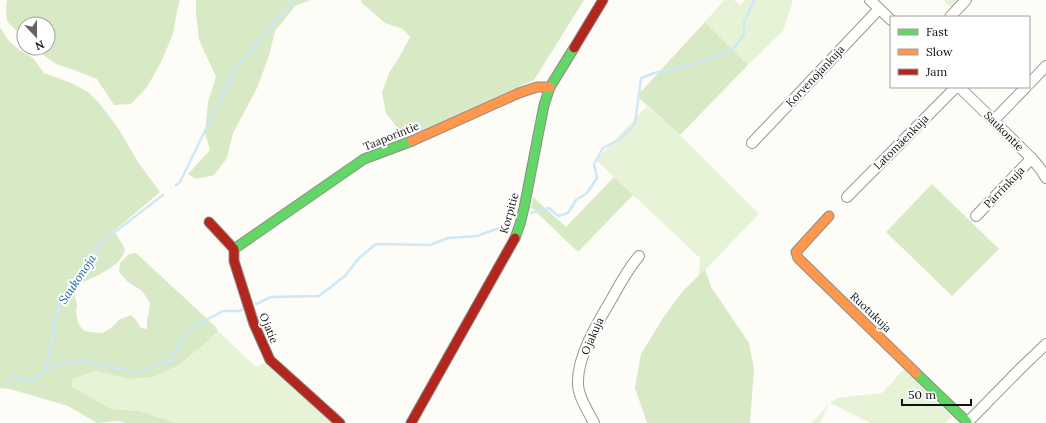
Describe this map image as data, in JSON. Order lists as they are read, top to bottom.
{
  "streets": {
    "street": [
      "Korvenojankuja",
      "Saukontie",
      "Taaporintie",
      "Latomäenkuja",
      "Pärrinkuja",
      "Korpitie",
      "Ruotukuja",
      "Ojatie",
      "Ojakuja"
    ]
  },
  "crossings": [
    ["Saukontie", "Pärrinkuja"],
    ["Taaporintie", "Korpitie"],
    ["Taaporintie", "Ojatie"]
  ],
  "water": ["Saukonoja"],
  "legend": ["Fast", "Slow", "Jam"],
  "scale_bar": "50 m",
  "north": "bottom"
}
